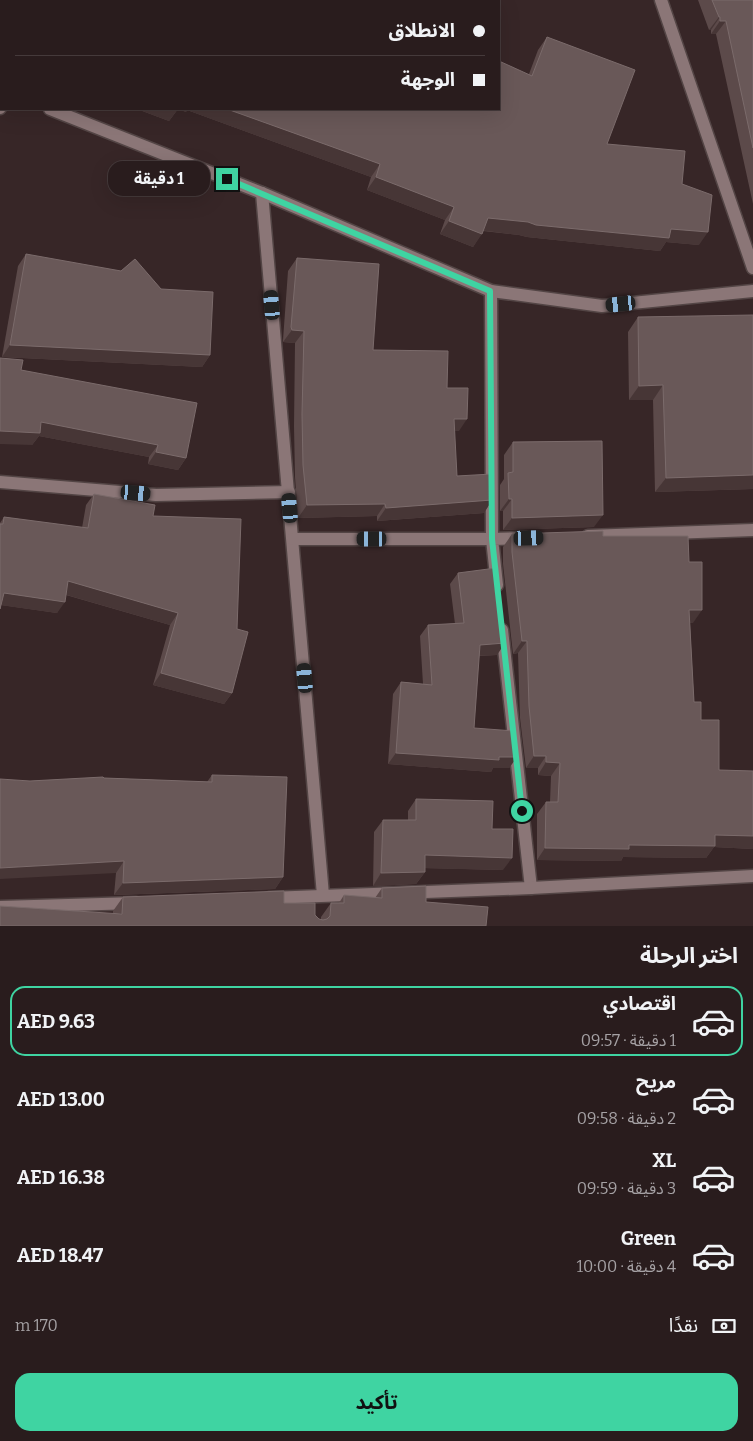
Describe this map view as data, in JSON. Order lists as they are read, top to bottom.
{
  "page": {
    "banner": ["الانطلاق", "الوجهة"],
    "bubble": "1 دقيقة",
    "heading": "اختر الرحلة",
    "list": [
      {
        "name": "اقتصادي",
        "note": "1 دقيقة · 09:57",
        "value": "AED 9.63"
      },
      {
        "name": "مريح",
        "note": "2 دقيقة · 09:58",
        "value": "AED 13.00"
      },
      {
        "name": "XL",
        "note": "3 دقيقة · 09:59",
        "value": "AED 16.38"
      },
      {
        "name": "Green",
        "note": "4 دقيقة · 10:00",
        "value": "AED 18.47"
      }
    ],
    "pay": ["نقدًا", "170 m"],
    "buttons": "تأكيد"
  }
}
